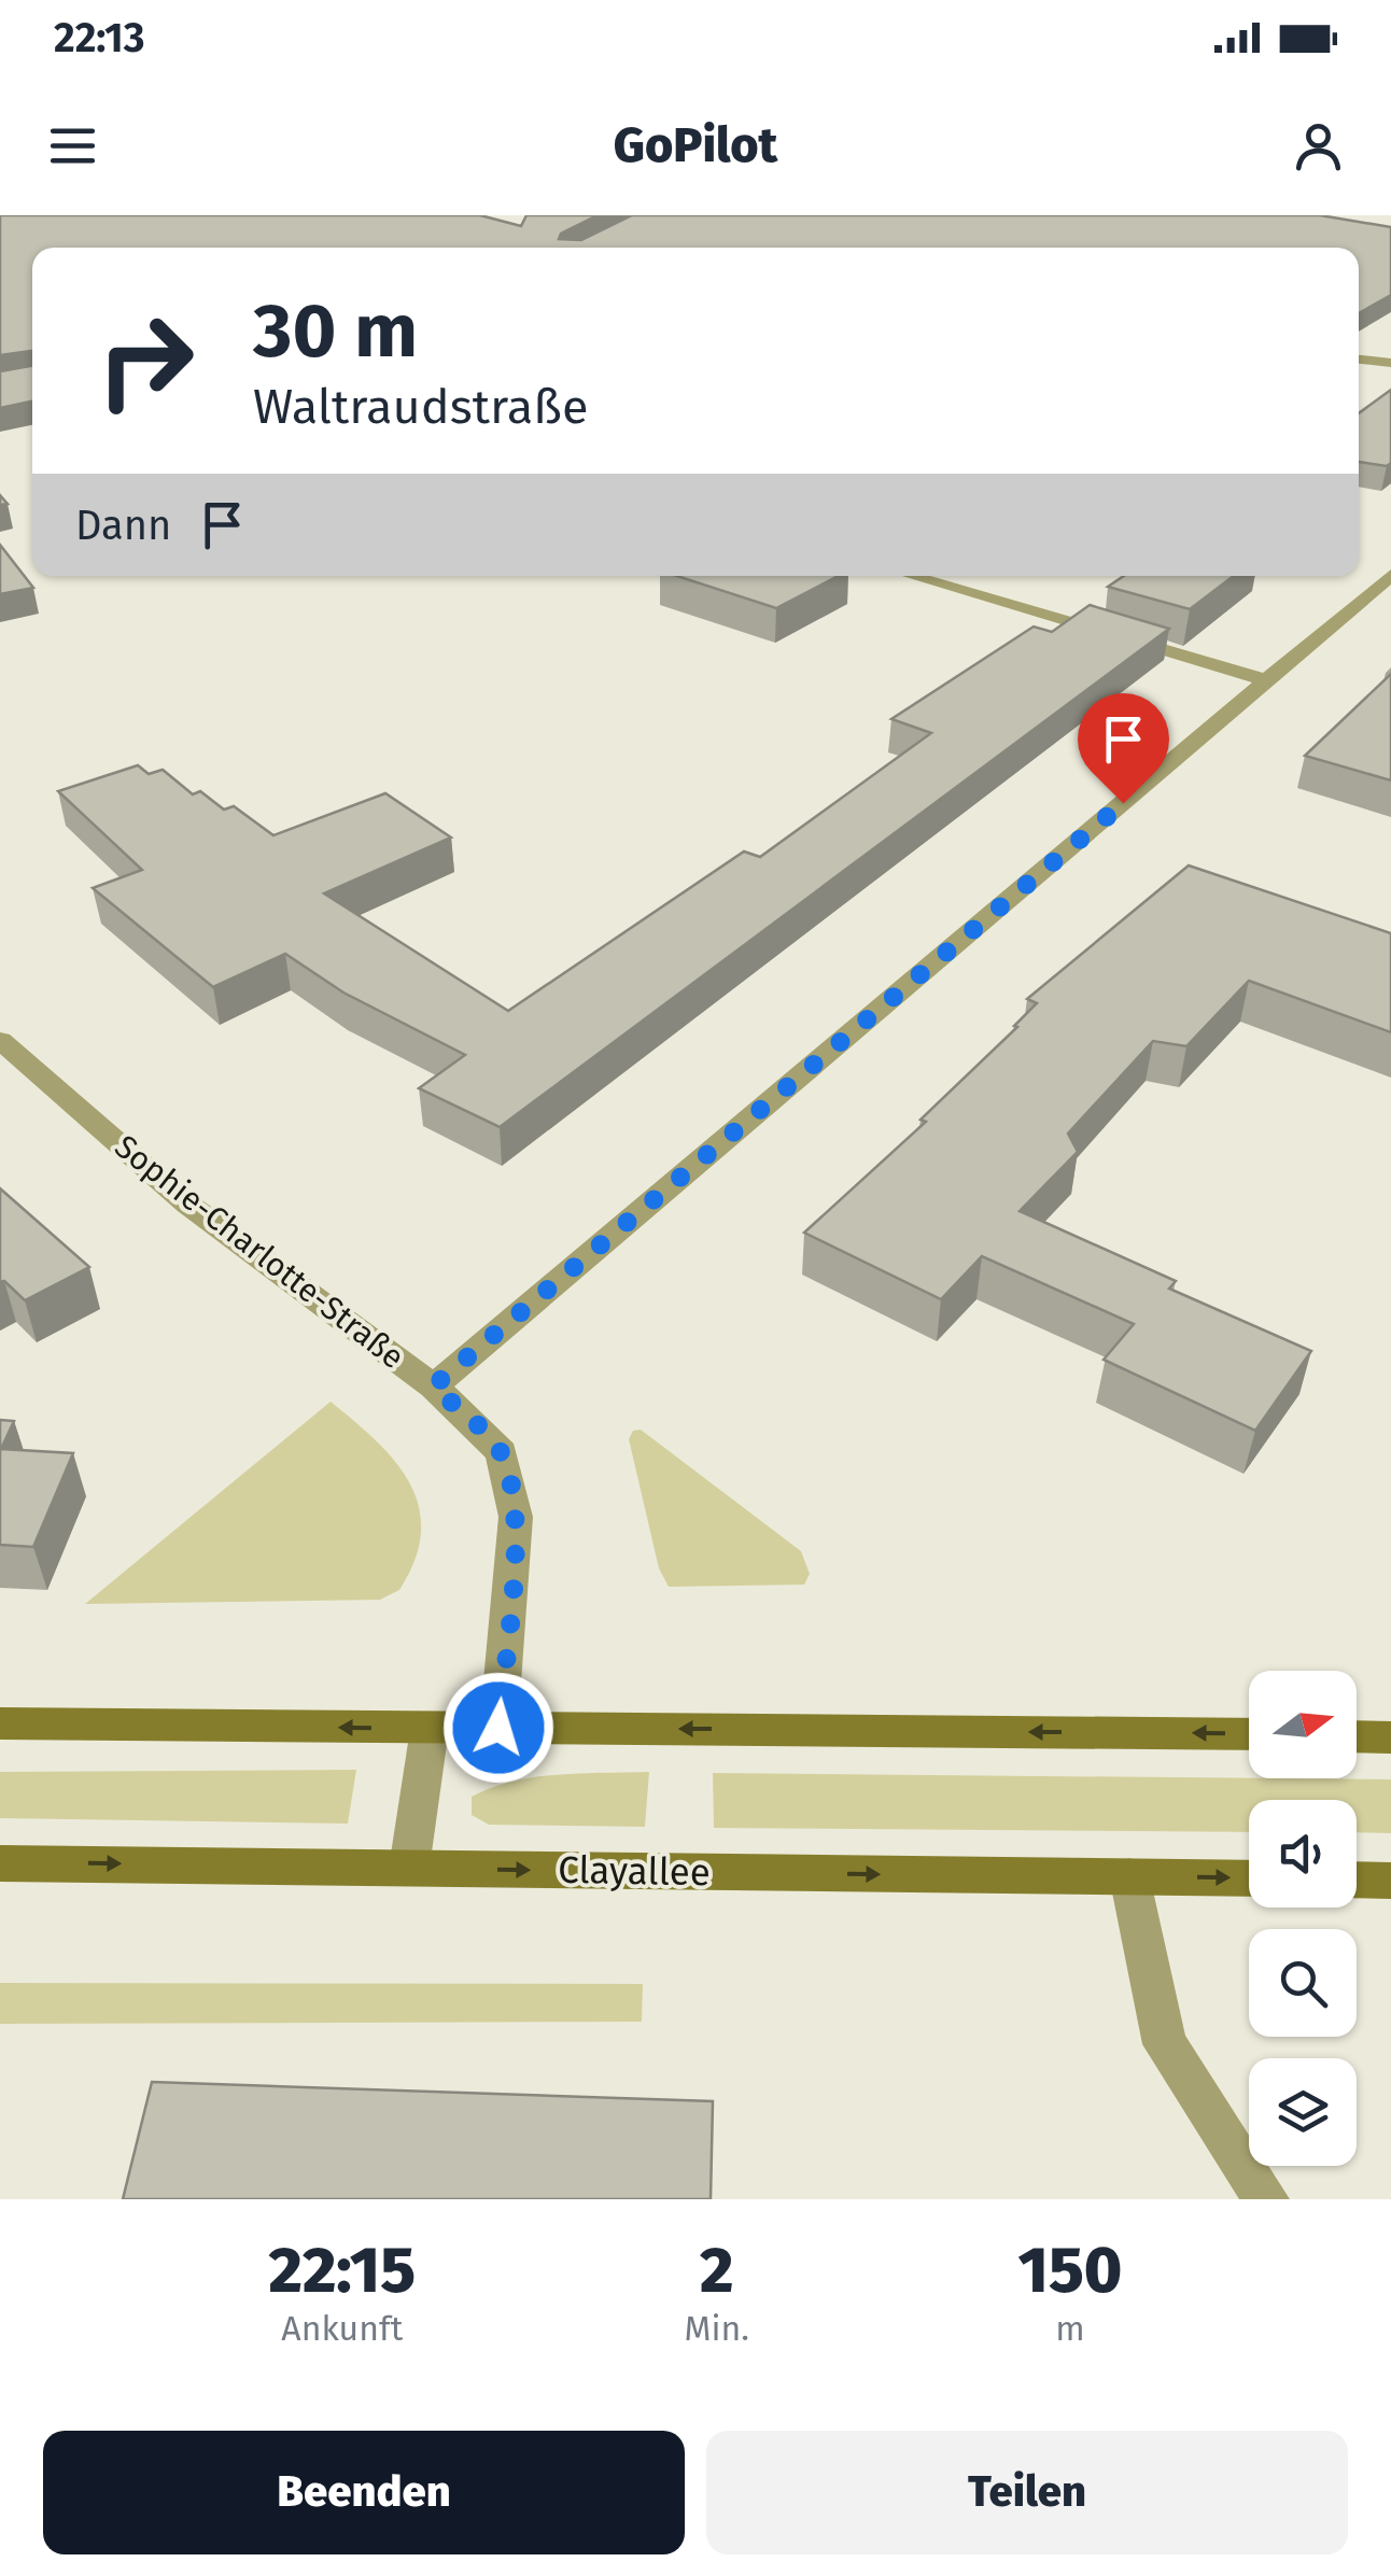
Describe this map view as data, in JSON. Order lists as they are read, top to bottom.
{
  "streets": {
    "main road": ["Clayallee"],
    "street": ["Sophie-Charlotte-Straße"]
  },
  "north": "right",
  "page": {
    "status": "22:13",
    "header": "GoPilot",
    "turn": ["30 m", "Waltraudstraße"],
    "then": "Dann",
    "eta": [
      "22:15",
      "Ankunft",
      "2",
      "Min.",
      "150",
      "m"
    ],
    "buttons": ["Beenden", "Teilen"]
  }
}
